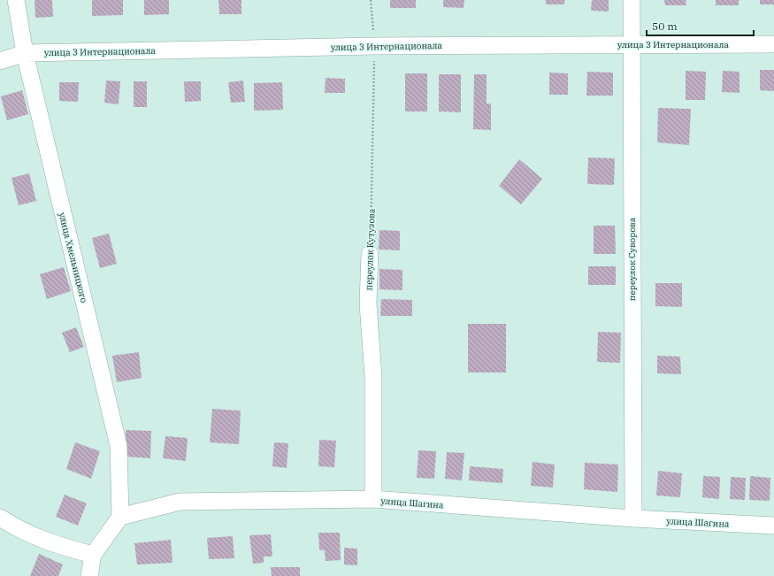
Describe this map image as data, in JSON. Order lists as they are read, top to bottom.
{
  "streets": {
    "street": [
      "улица 3 Интернационала",
      "переулок Кутузова",
      "улица Хмельницкого",
      "переулок Суворова",
      "улица Шагина"
    ]
  },
  "crossings": [
    ["улица 3 Интернационала", "переулок Кутузова"],
    ["улица 3 Интернационала", "улица Хмельницкого"],
    ["улица 3 Интернационала", "переулок Суворова"],
    ["переулок Кутузова", "улица Шагина"],
    ["улица Хмельницкого", "улица Шагина"],
    ["переулок Суворова", "улица Шагина"]
  ],
  "scale_bar": "50 m"
}
